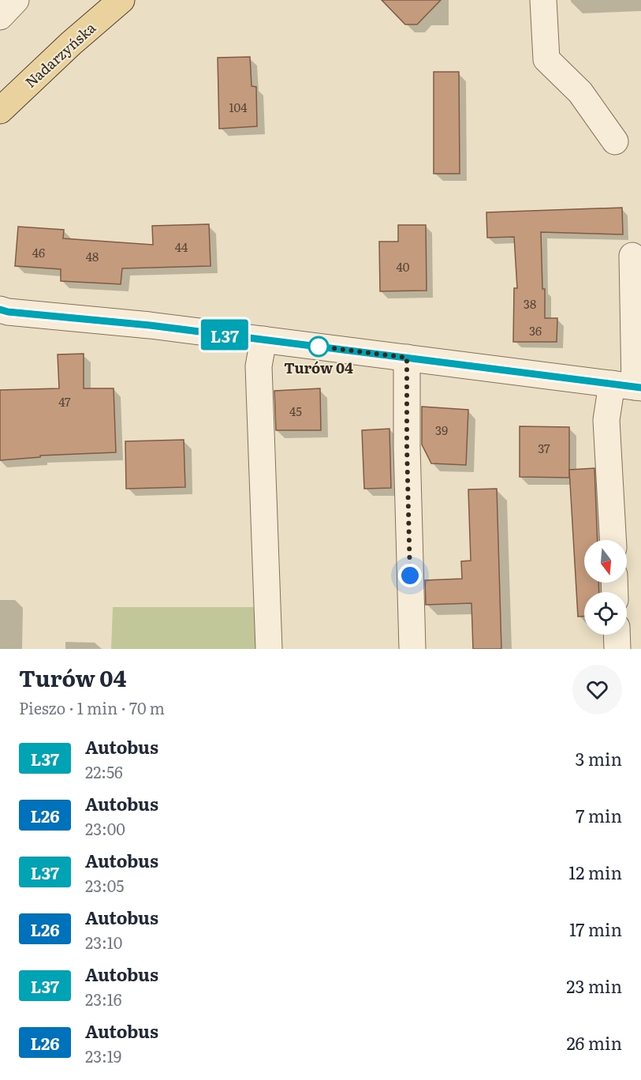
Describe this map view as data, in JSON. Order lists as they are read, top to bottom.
{
  "streets": {
    "main road": ["Nadarzyńska"]
  },
  "places": ["Turów 04"],
  "lines": ["bus line L37"],
  "house_numbers": [
    "104",
    "44",
    "46",
    "48",
    "40",
    "38",
    "36",
    "47",
    "45",
    "39",
    "37"
  ],
  "north": "bottom",
  "page": {
    "on_map": "L37",
    "heading": ["Turów 04", "Pieszo · 1 min · 70 m"],
    "list": [
      {
        "mark": "L37",
        "name": "Autobus",
        "note": "22:56",
        "value": "3 min"
      },
      {
        "mark": "L26",
        "name": "Autobus",
        "note": "23:00",
        "value": "7 min"
      },
      {
        "mark": "L37",
        "name": "Autobus",
        "note": "23:05",
        "value": "12 min"
      },
      {
        "mark": "L26",
        "name": "Autobus",
        "note": "23:10",
        "value": "17 min"
      },
      {
        "mark": "L37",
        "name": "Autobus",
        "note": "23:16",
        "value": "23 min"
      },
      {
        "mark": "L26",
        "name": "Autobus",
        "note": "23:19",
        "value": "26 min"
      }
    ]
  }
}
